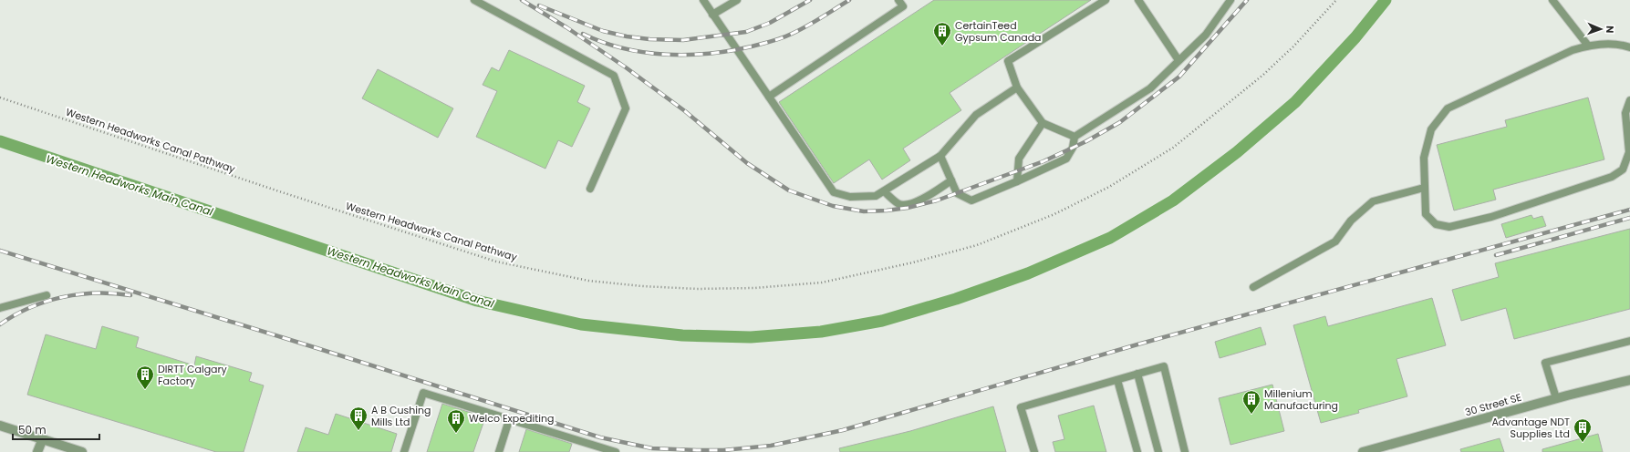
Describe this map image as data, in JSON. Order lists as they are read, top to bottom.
{
  "streets": {
    "street": ["30 Street SE"],
    "path": ["Western Headworks Canal Pathway"]
  },
  "water": ["Western Headworks Main Canal"],
  "places": {
    "building": [
      "CertainTeed Gypsum Canada",
      "DIRTT Calgary Factory",
      "Millenium Manufacturing",
      "A B Cushing Mills Ltd",
      "Welco Expediting",
      "Advantage NDT Supplies Ltd"
    ]
  },
  "scale_bar": "50 m",
  "north": "right"
}
